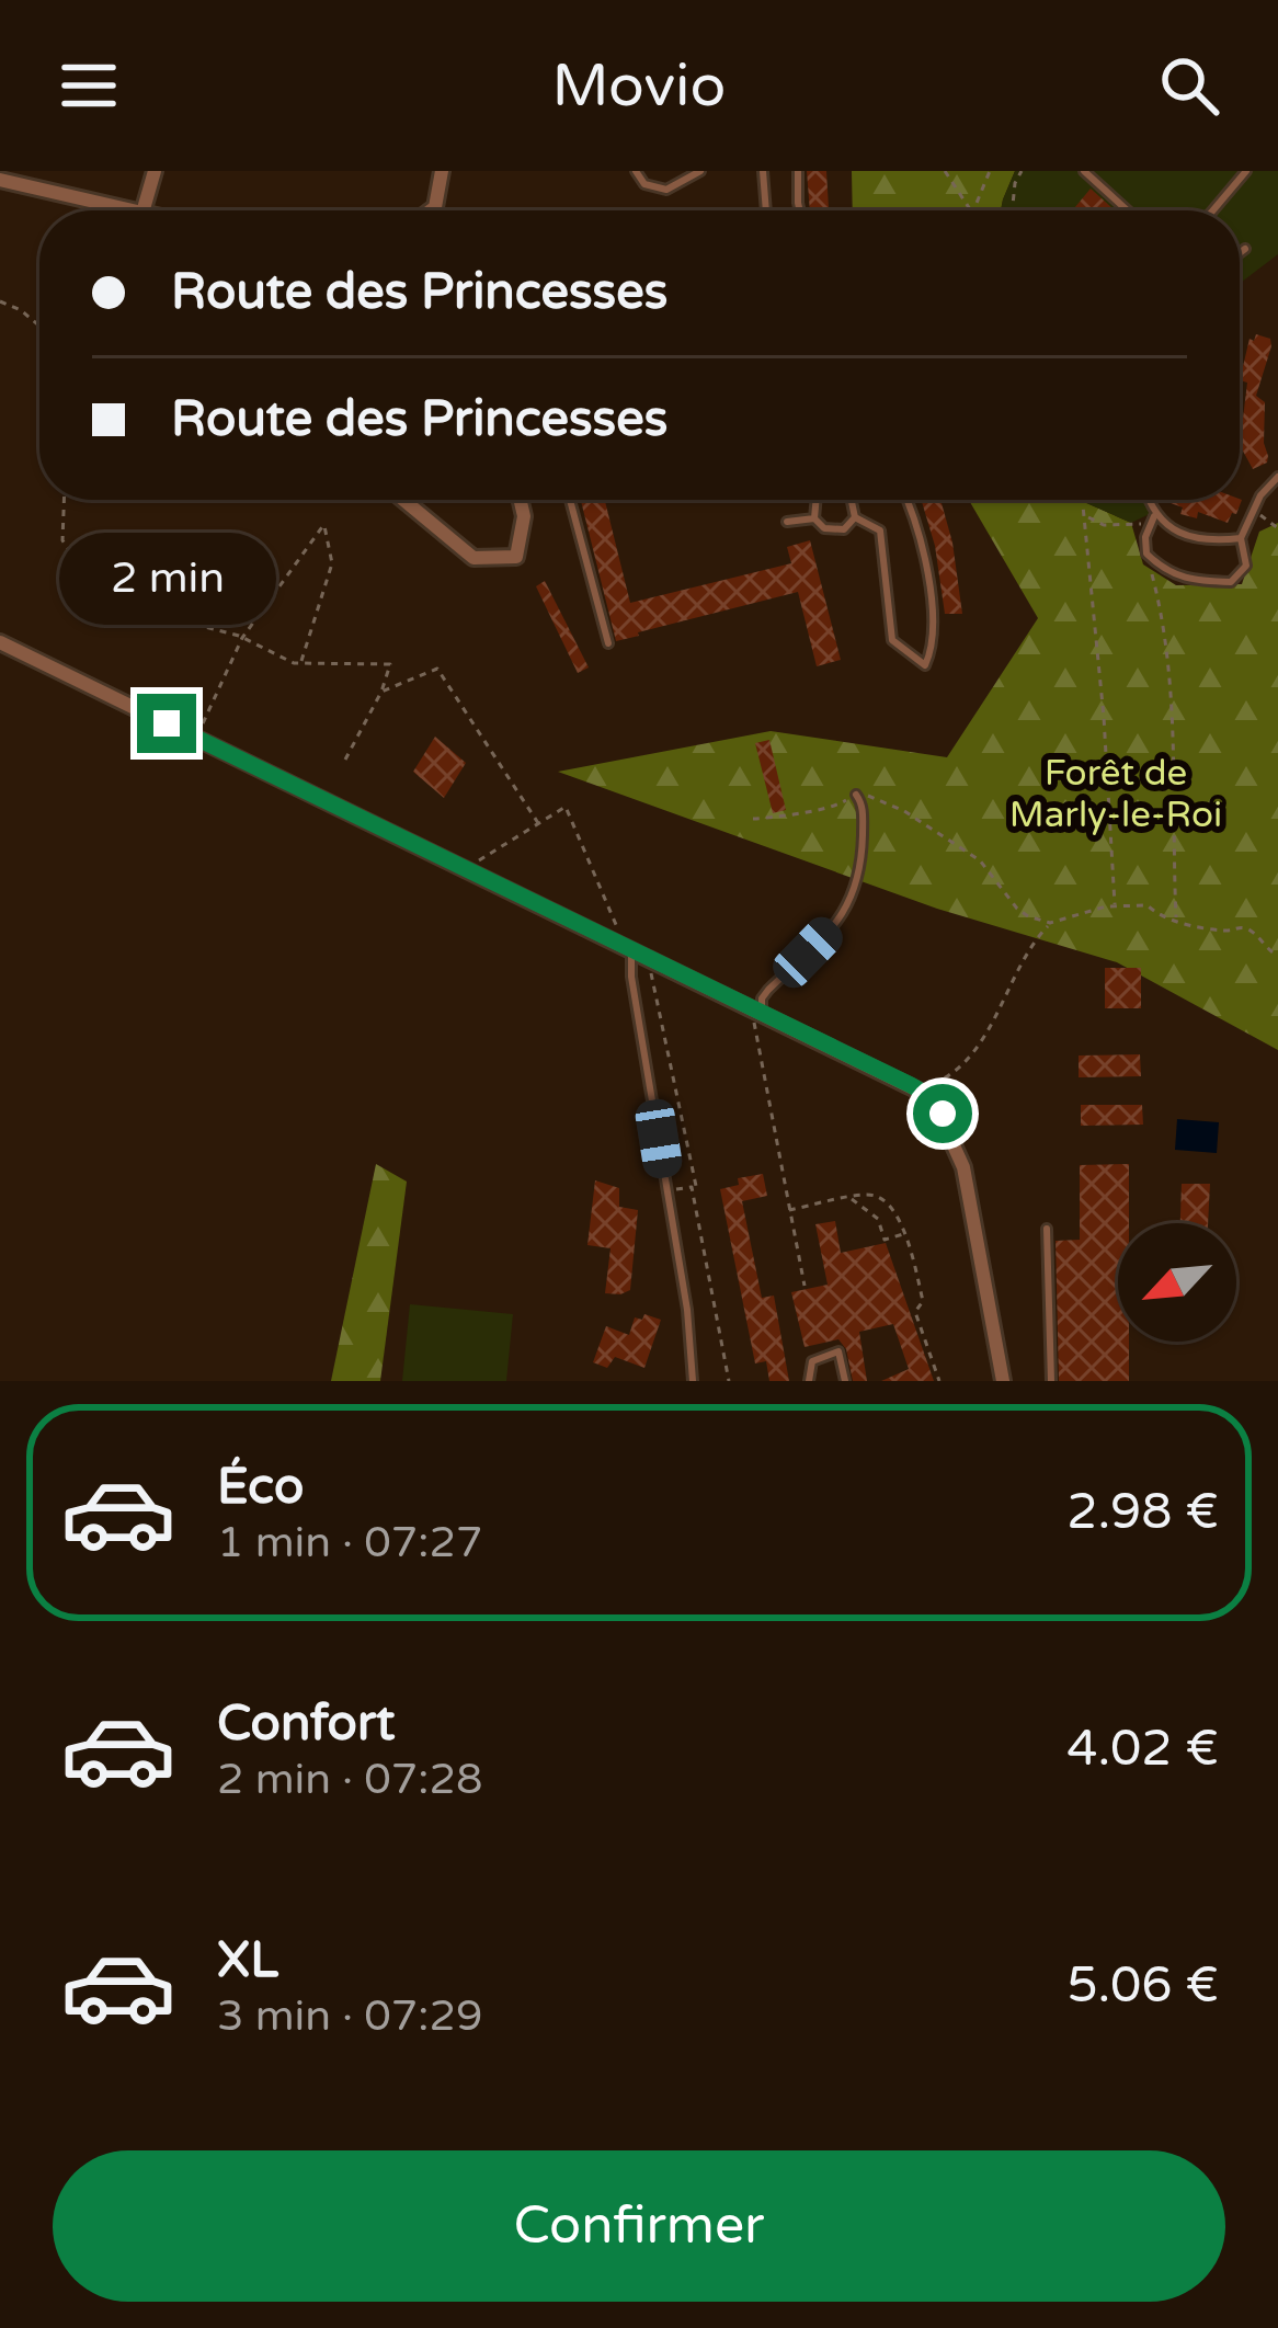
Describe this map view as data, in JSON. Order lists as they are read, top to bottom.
{
  "parks": ["Forêt de Marly-le-Roi"],
  "north": "bottom left",
  "page": {
    "header": "Movio",
    "banner": ["Route des Princesses", "Route des Princesses"],
    "bubble": "2 min",
    "list": [
      {
        "name": "Éco",
        "note": "1 min · 07:27",
        "value": "2.98 €"
      },
      {
        "name": "Confort",
        "note": "2 min · 07:28",
        "value": "4.02 €"
      },
      {
        "name": "XL",
        "note": "3 min · 07:29",
        "value": "5.06 €"
      }
    ],
    "buttons": "Confirmer"
  }
}
